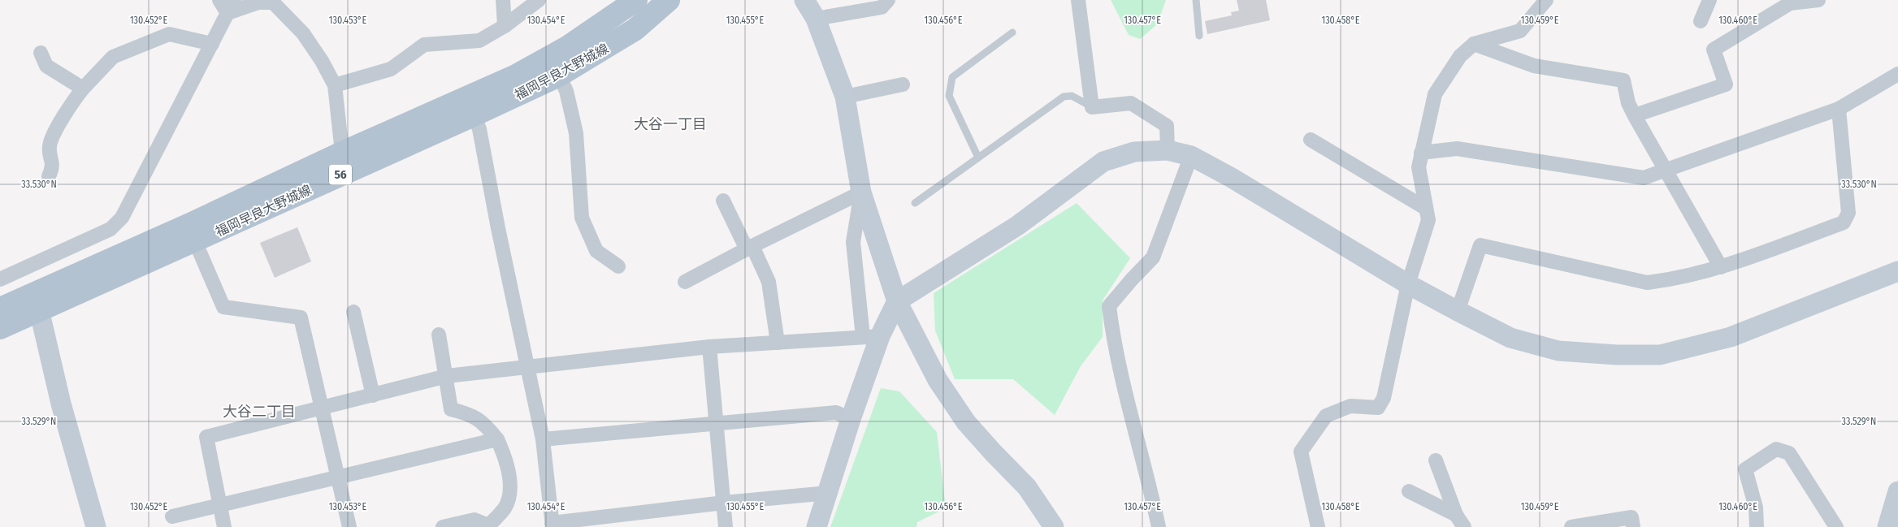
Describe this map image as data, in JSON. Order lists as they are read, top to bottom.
{
  "streets": {
    "main road": ["福岡早良大野城線", "56"]
  },
  "districts": ["大谷一丁目", "大谷二丁目"],
  "coordinates": [
    "130.452°E",
    "130.453°E",
    "130.454°E",
    "130.455°E",
    "130.456°E",
    "130.457°E",
    "130.458°E",
    "130.459°E",
    "130.460°E",
    "33.530°N",
    "33.529°N"
  ]
}
